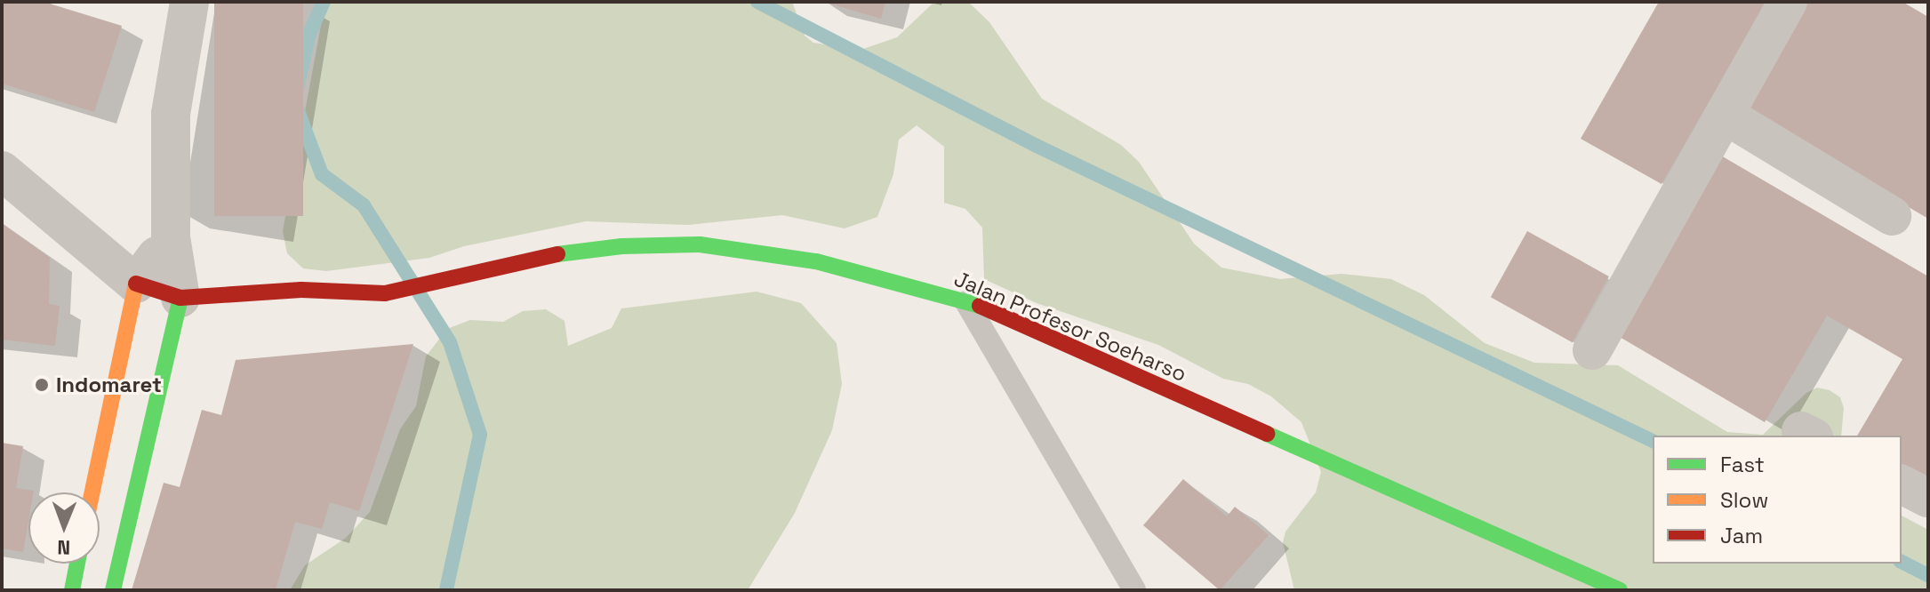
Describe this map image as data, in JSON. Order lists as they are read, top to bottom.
{
  "streets": {
    "main road": ["Jalan Profesor Soeharso"]
  },
  "places": ["Indomaret"],
  "legend": ["Fast", "Slow", "Jam"],
  "north": "bottom"
}
